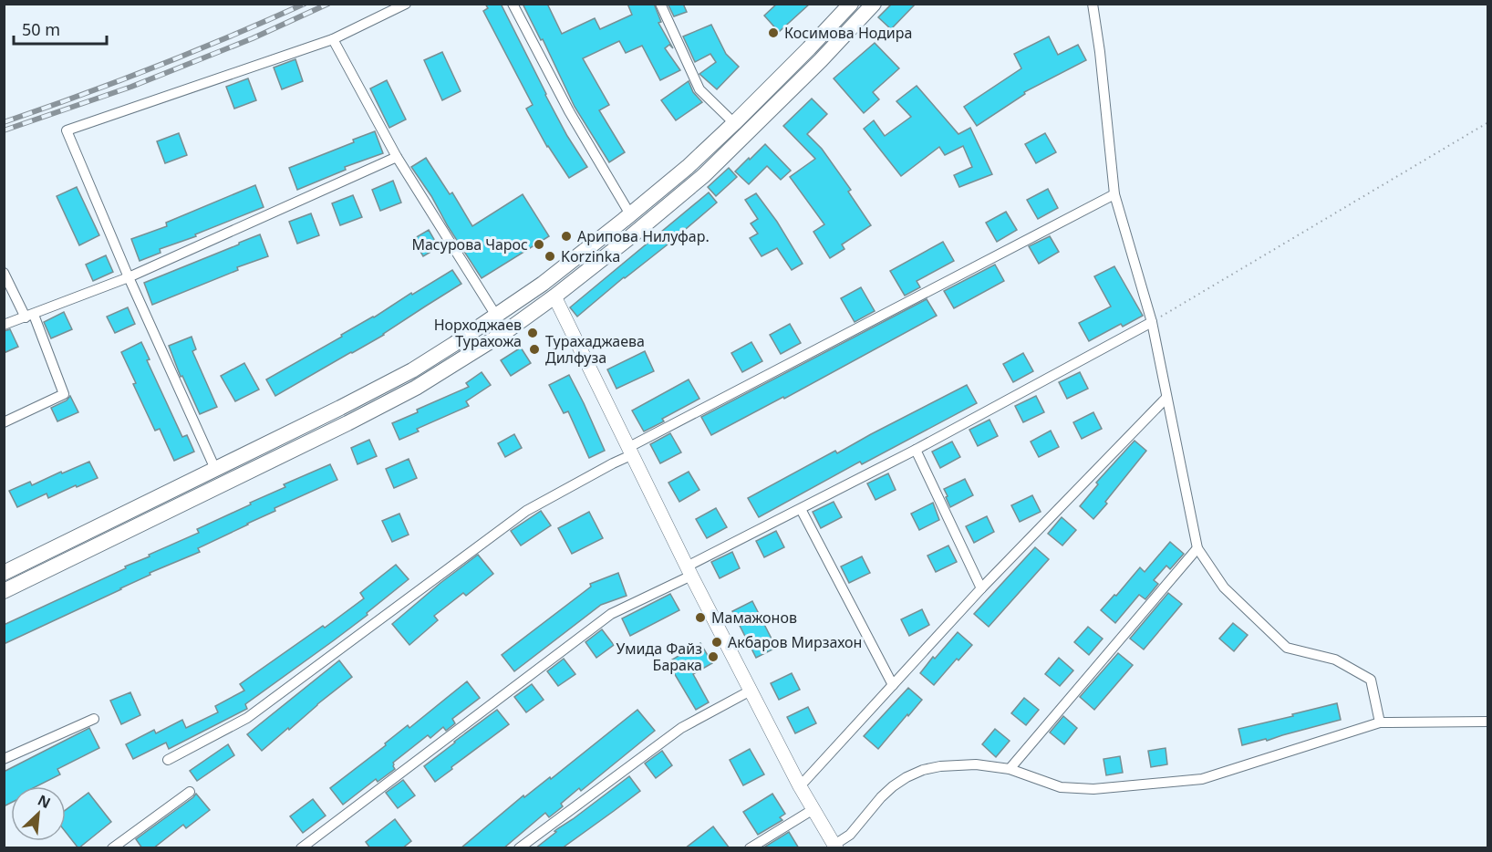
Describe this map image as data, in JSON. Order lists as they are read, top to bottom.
{
  "places": [
    "Косимова Нодира",
    "Арипова Нилуфар.",
    "Масурова Чарос",
    "Korzinka",
    "Норходжаев Турахожа",
    "Турахаджаева Дилфуза",
    "Мамажонов",
    "Акбаров Мирзахон",
    "Умида Файз Барака"
  ],
  "scale_bar": "50 m",
  "north": "top right"
}
